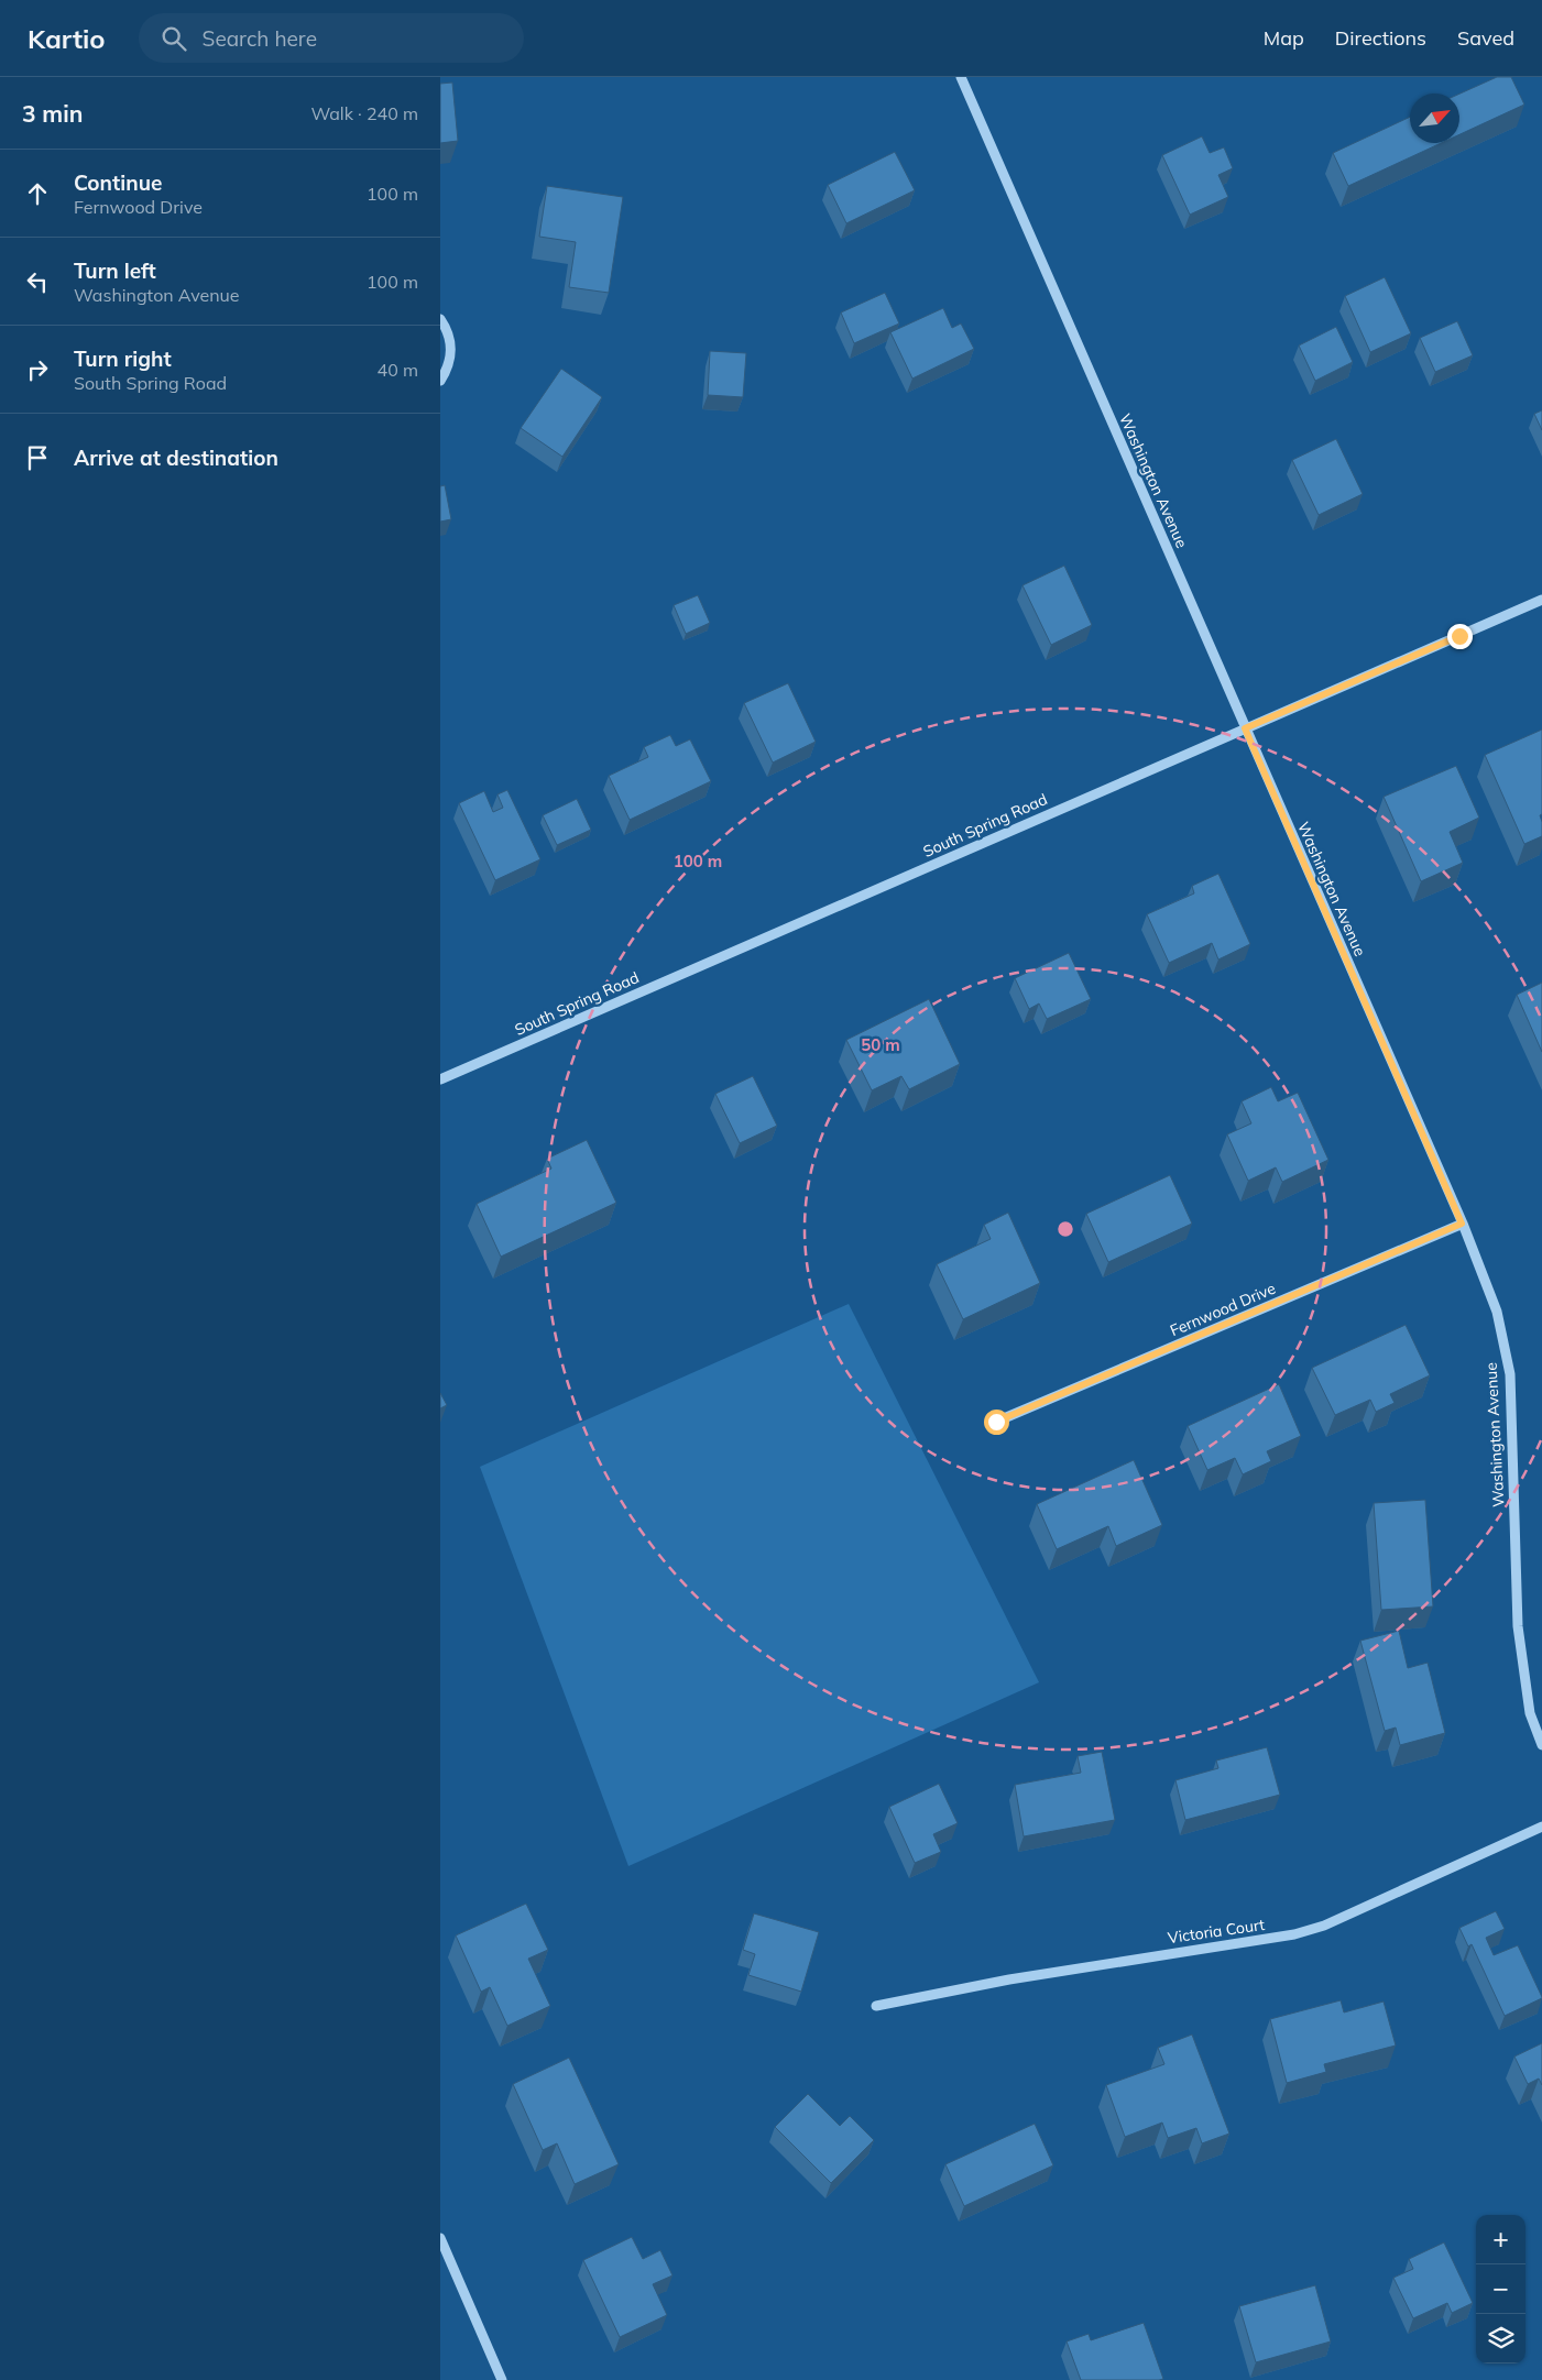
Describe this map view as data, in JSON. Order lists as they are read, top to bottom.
{
  "streets": {
    "street": [
      "Washington Avenue",
      "South Spring Road",
      "Fernwood Drive",
      "Victoria Court"
    ]
  },
  "crossings": [
    ["Washington Avenue", "South Spring Road"],
    ["Washington Avenue", "Fernwood Drive"]
  ],
  "north": "top right",
  "page": {
    "header": "Kartio",
    "search": "Search here",
    "nav": ["Map", "Directions", "Saved"],
    "heading": ["3 min", "Walk · 240 m"],
    "list": [
      ["Continue", "Fernwood Drive", "100 m"],
      ["Turn left", "Washington Avenue", "100 m"],
      ["Turn right", "South Spring Road", "40 m"],
      "Arrive at destination"
    ],
    "map_buttons": ["+", "−"]
  },
  "rings": ["100 m", "50 m"]
}
